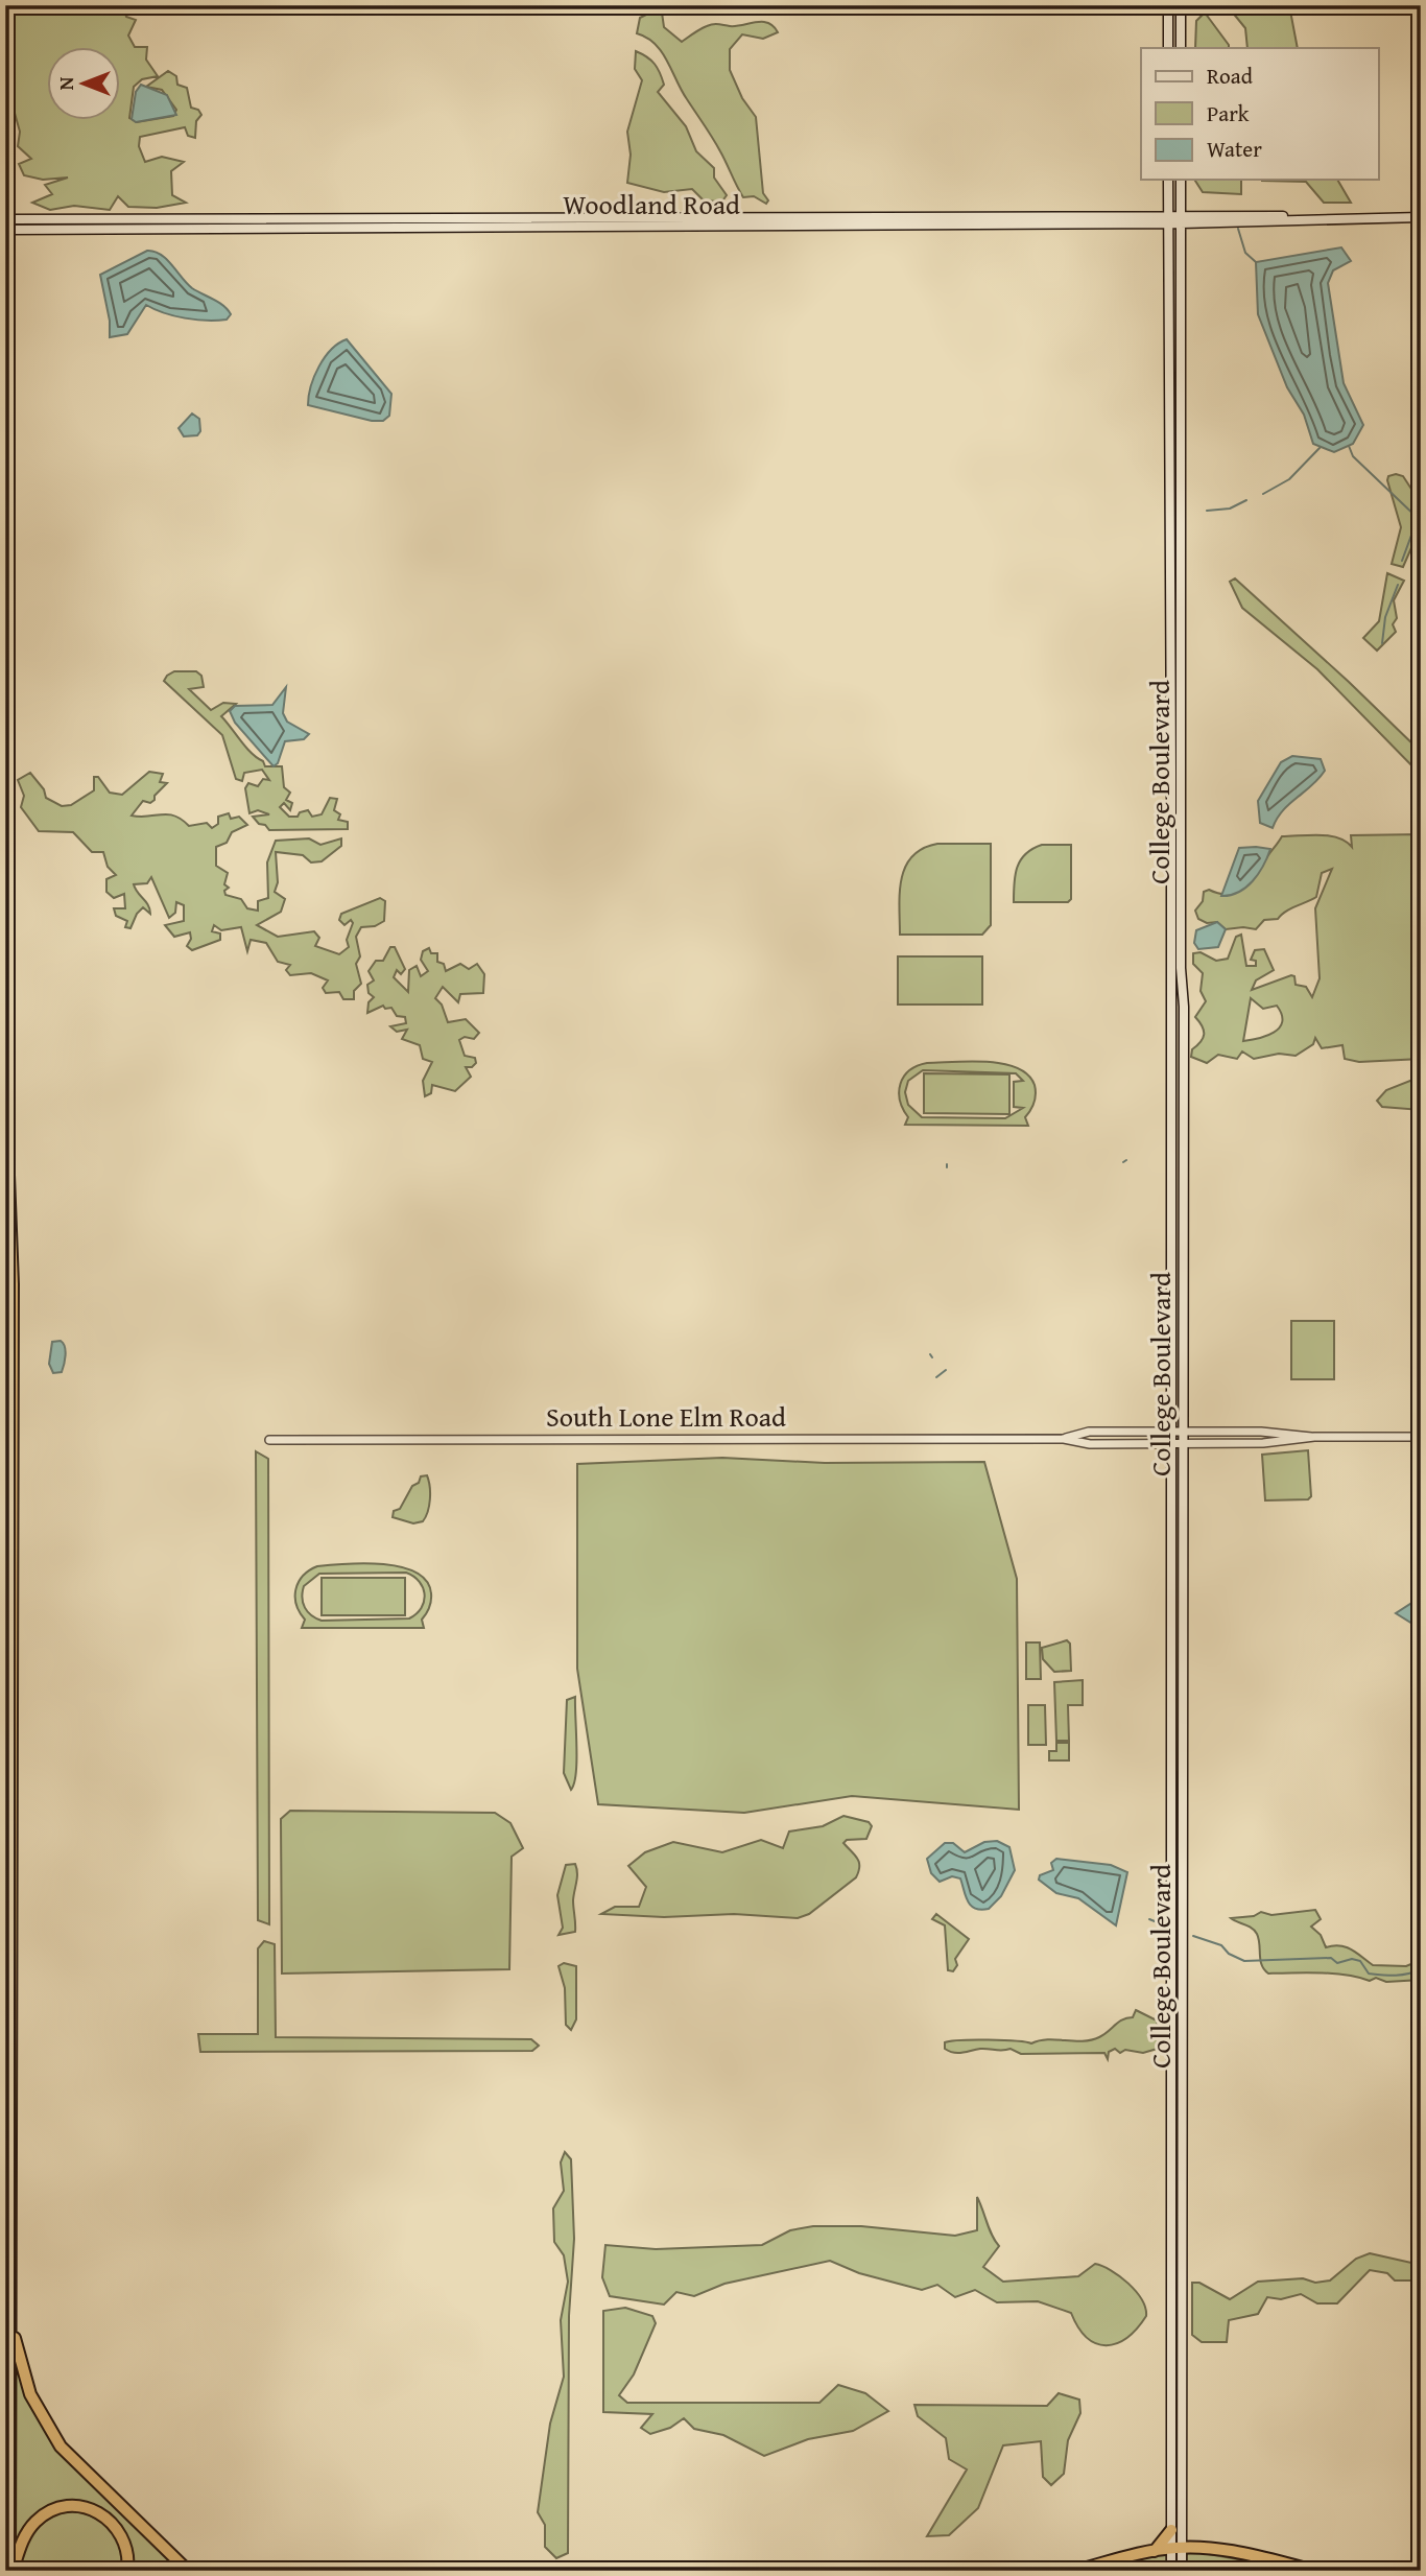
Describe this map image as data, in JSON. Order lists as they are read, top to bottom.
{
  "streets": {
    "main road": ["Woodland Road", "College Boulevard"],
    "street": ["South Lone Elm Road"]
  },
  "crossings": [
    ["Woodland Road", "College Boulevard"],
    ["College Boulevard", "South Lone Elm Road"]
  ],
  "legend": ["Road", "Park", "Water"],
  "north": "left"
}
